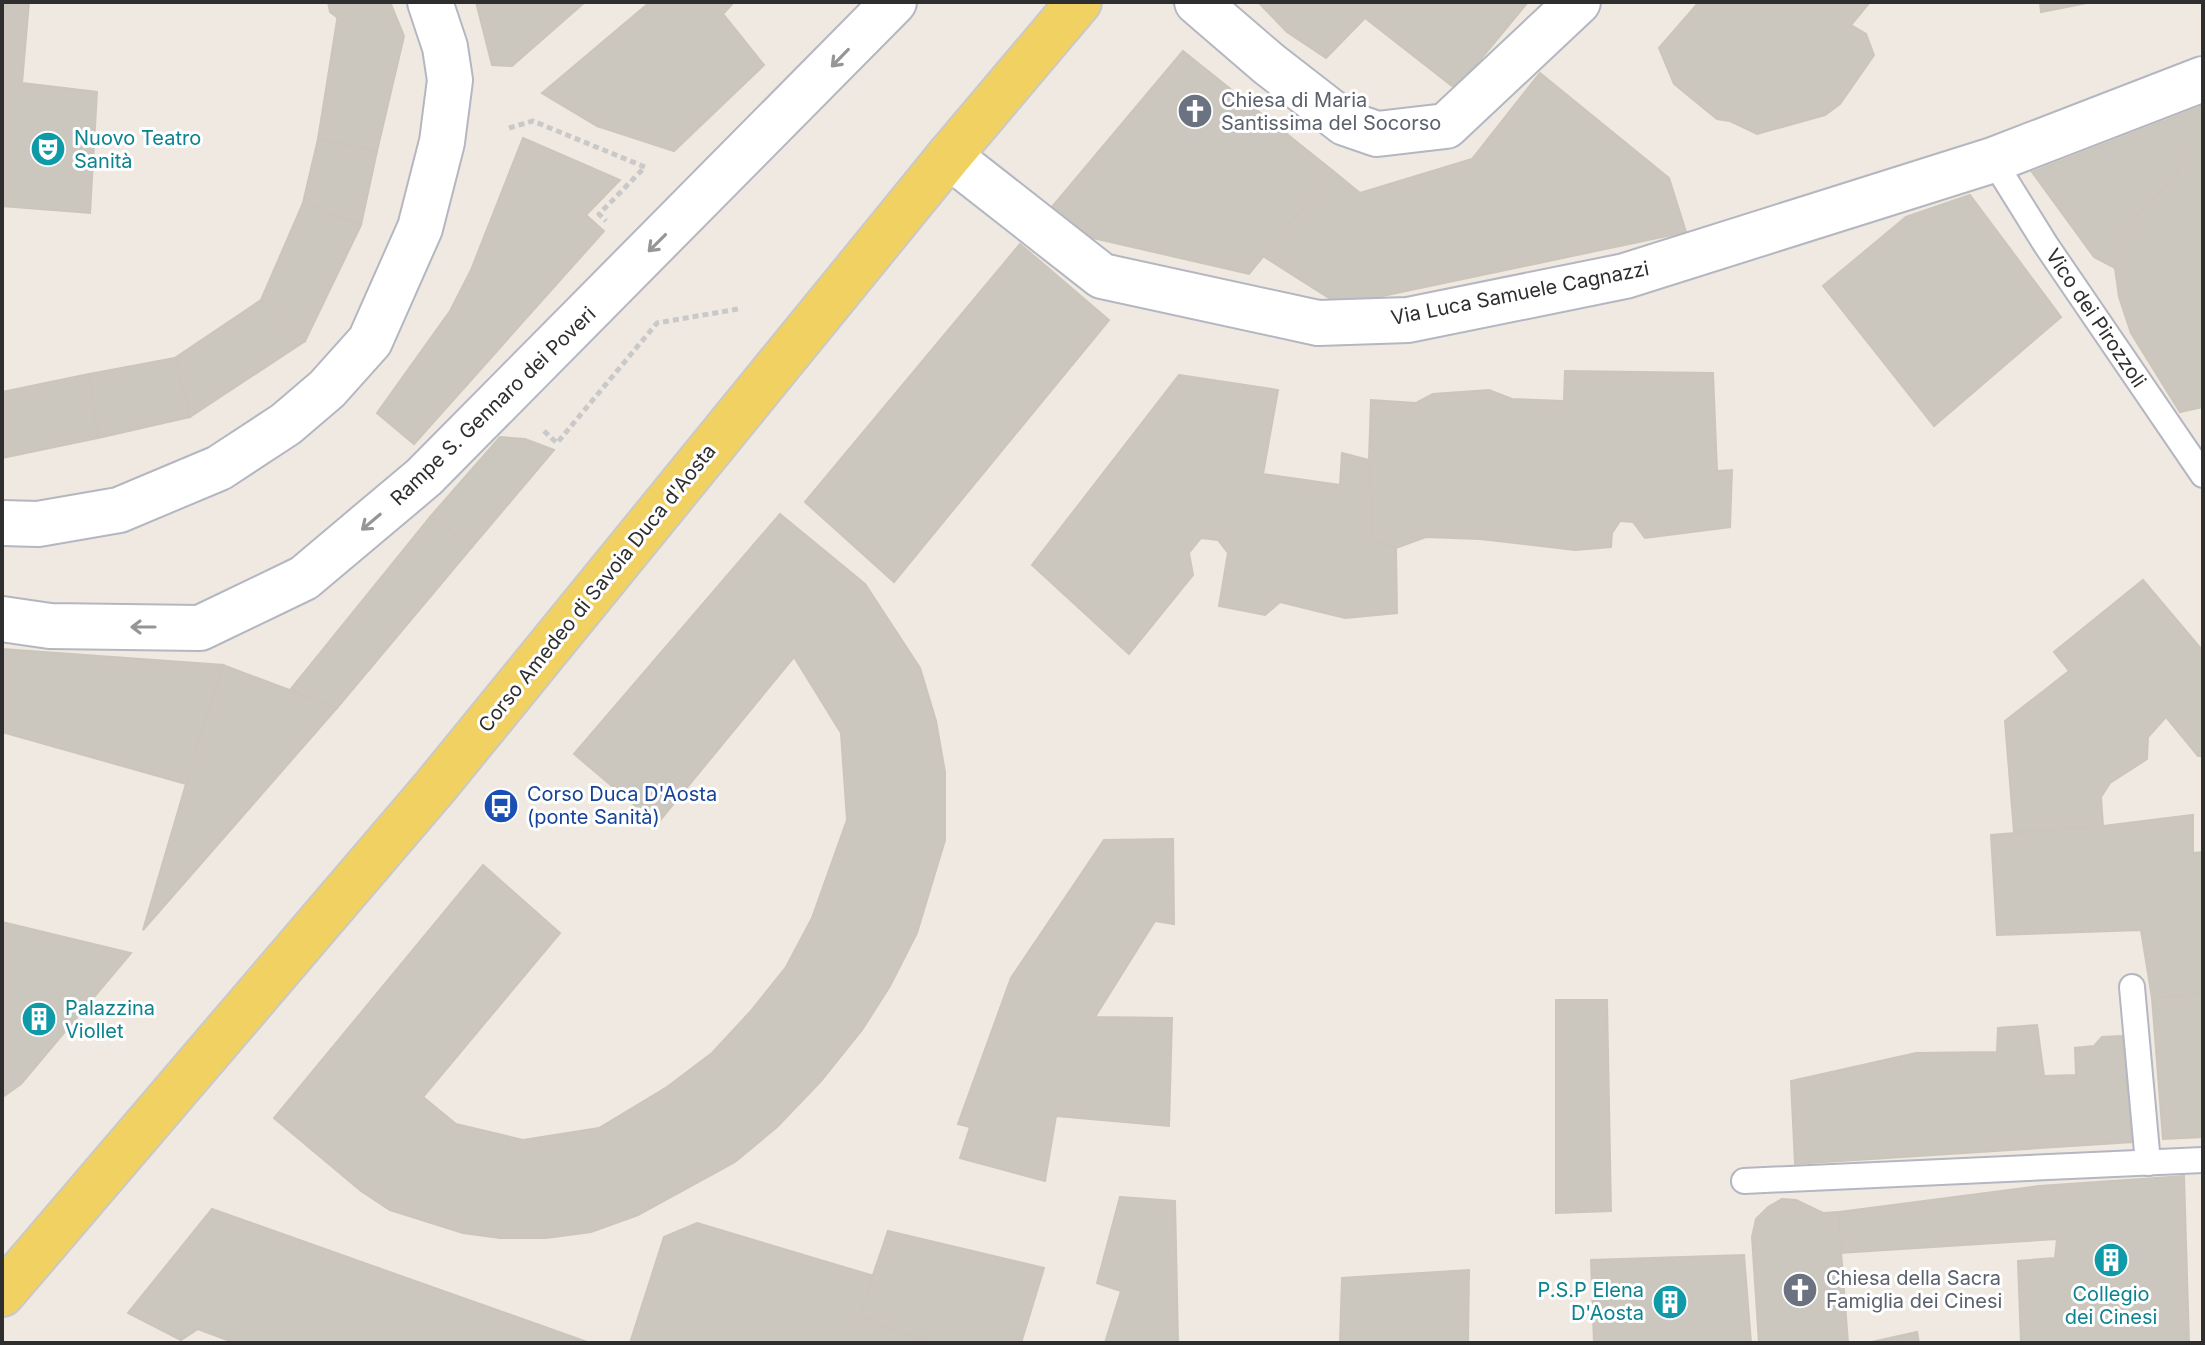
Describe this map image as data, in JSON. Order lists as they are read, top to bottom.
{
  "streets": {
    "main road": ["Corso Amedeo di Savoia Duca d'Aosta"],
    "street": ["Via Luca Samuele Cagnazzi", "Rampe S. Gennaro dei Poveri"],
    "lane": ["Vico dei Pirozzoli"]
  },
  "crossings": [
    ["Via Luca Samuele Cagnazzi", "Vico dei Pirozzoli"],
    ["Via Luca Samuele Cagnazzi", "Corso Amedeo di Savoia Duca d'Aosta"]
  ],
  "one_way": ["Rampe S. Gennaro dei Poveri"],
  "places": {
    "church": ["Chiesa di Maria Santissima del Socorso", "Chiesa della Sacra Famiglia dei Cinesi"],
    "theatre": ["Nuovo Teatro Sanità"],
    "bus stop": ["Corso Duca D'Aosta (ponte Sanità)"],
    "building": ["Palazzina Viollet", "Collegio dei Cinesi", "P.S.P Elena D'Aosta"]
  }
}
